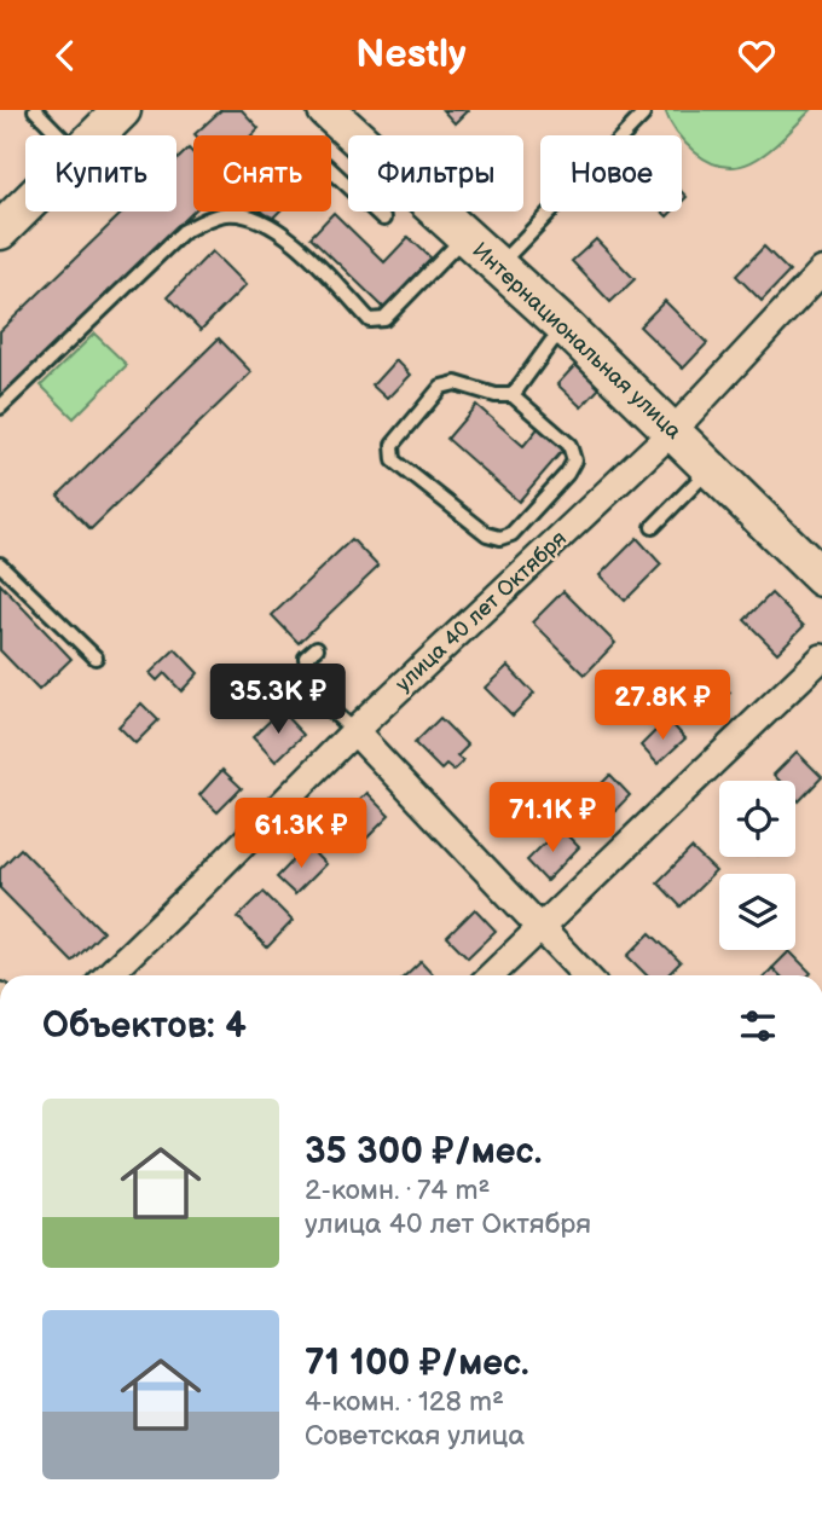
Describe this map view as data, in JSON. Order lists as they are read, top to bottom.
{
  "streets": {
    "main road": ["Интернациональная улица"],
    "street": ["улица 40 лет Октября"]
  },
  "crossings": [
    ["Интернациональная улица", "улица 40 лет Октября"]
  ],
  "page": {
    "header": "Nestly",
    "chip": [
      "Купить",
      "Снять",
      "Фильтры",
      "Новое"
    ],
    "price": [
      "35.3K ₽",
      "27.8K ₽",
      "71.1K ₽",
      "61.3K ₽"
    ],
    "heading": "Объектов: 4",
    "list": [
      {
        "name": "35 300 ₽/мес.",
        "note": "2-комн. · 74 m² · улица 40 лет Октября"
      },
      {
        "name": "71 100 ₽/мес.",
        "note": "4-комн. · 128 m² · Советская улица"
      }
    ]
  }
}
